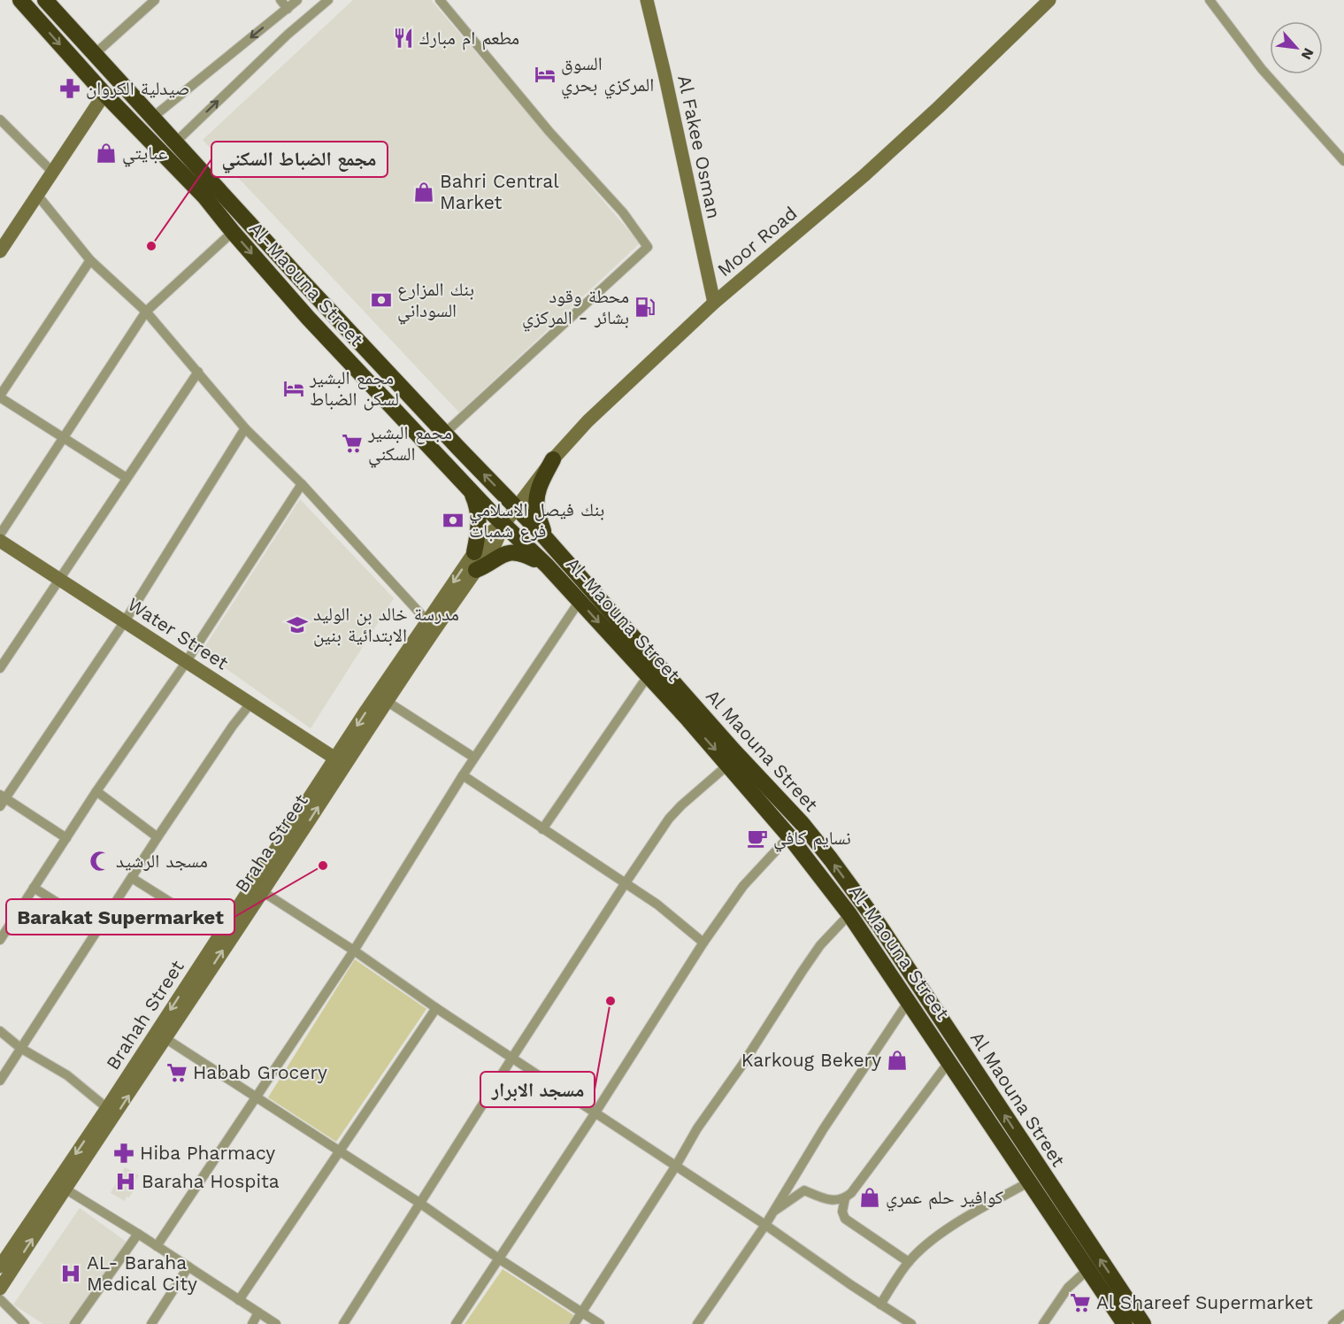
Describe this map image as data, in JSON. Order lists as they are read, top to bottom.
{
  "streets": {
    "highway": ["Al-Maouna Street", "Al Maouna Street"],
    "street": [
      "Al Fakee Osman",
      "Moor Road",
      "Water Street",
      "Braha Street",
      "Brahah Street"
    ]
  },
  "crossings": [
    ["Al Fakee Osman", "Moor Road"],
    ["Moor Road", "Al-Maouna Street"],
    ["Moor Road", "Al Maouna Street"],
    ["Moor Road", "Braha Street"],
    ["Moor Road", "Brahah Street"],
    ["Al-Maouna Street", "Al Maouna Street"],
    ["Al-Maouna Street", "Braha Street"],
    ["Al-Maouna Street", "Brahah Street"],
    ["Water Street", "Brahah Street"],
    ["Braha Street", "Brahah Street"]
  ],
  "one_way": ["Al-Maouna Street", "Al Maouna Street"],
  "places": {
    "restaurant": ["مطعم ام مبارك"],
    "hotel": ["السوق المركزي بحري", "مجمع البشير لسكن الضباط"],
    "pharmacy": ["صيدلية الكروان", "Hiba Pharmacy"],
    "shop": [
      "عبايتي",
      "Bahri Central Market",
      "Karkoug Bekery",
      "كوافير حلم عمري"
    ],
    "other": ["مجمع الضباط السكني", "Barakat Supermarket", "مسجد الابرار"],
    "bank": ["بنك المزارع السوداني", "بنك فيصل الاسلامي فرع شمبات"],
    "fuel station": ["محطة وقود بشائر - المركزي"],
    "supermarket": ["مجمع البشير السكني", "Habab Grocery", "Al Shareef Supermarket"],
    "school or university": ["مدرسة خالد بن الوليد الابتدائية بنين"],
    "cafe": ["نسايم كافي"],
    "mosque": ["مسجد الرشيد"],
    "hospital": ["Baraha Hospita", "AL- Baraha Medical City"]
  },
  "north": "bottom right"
}
